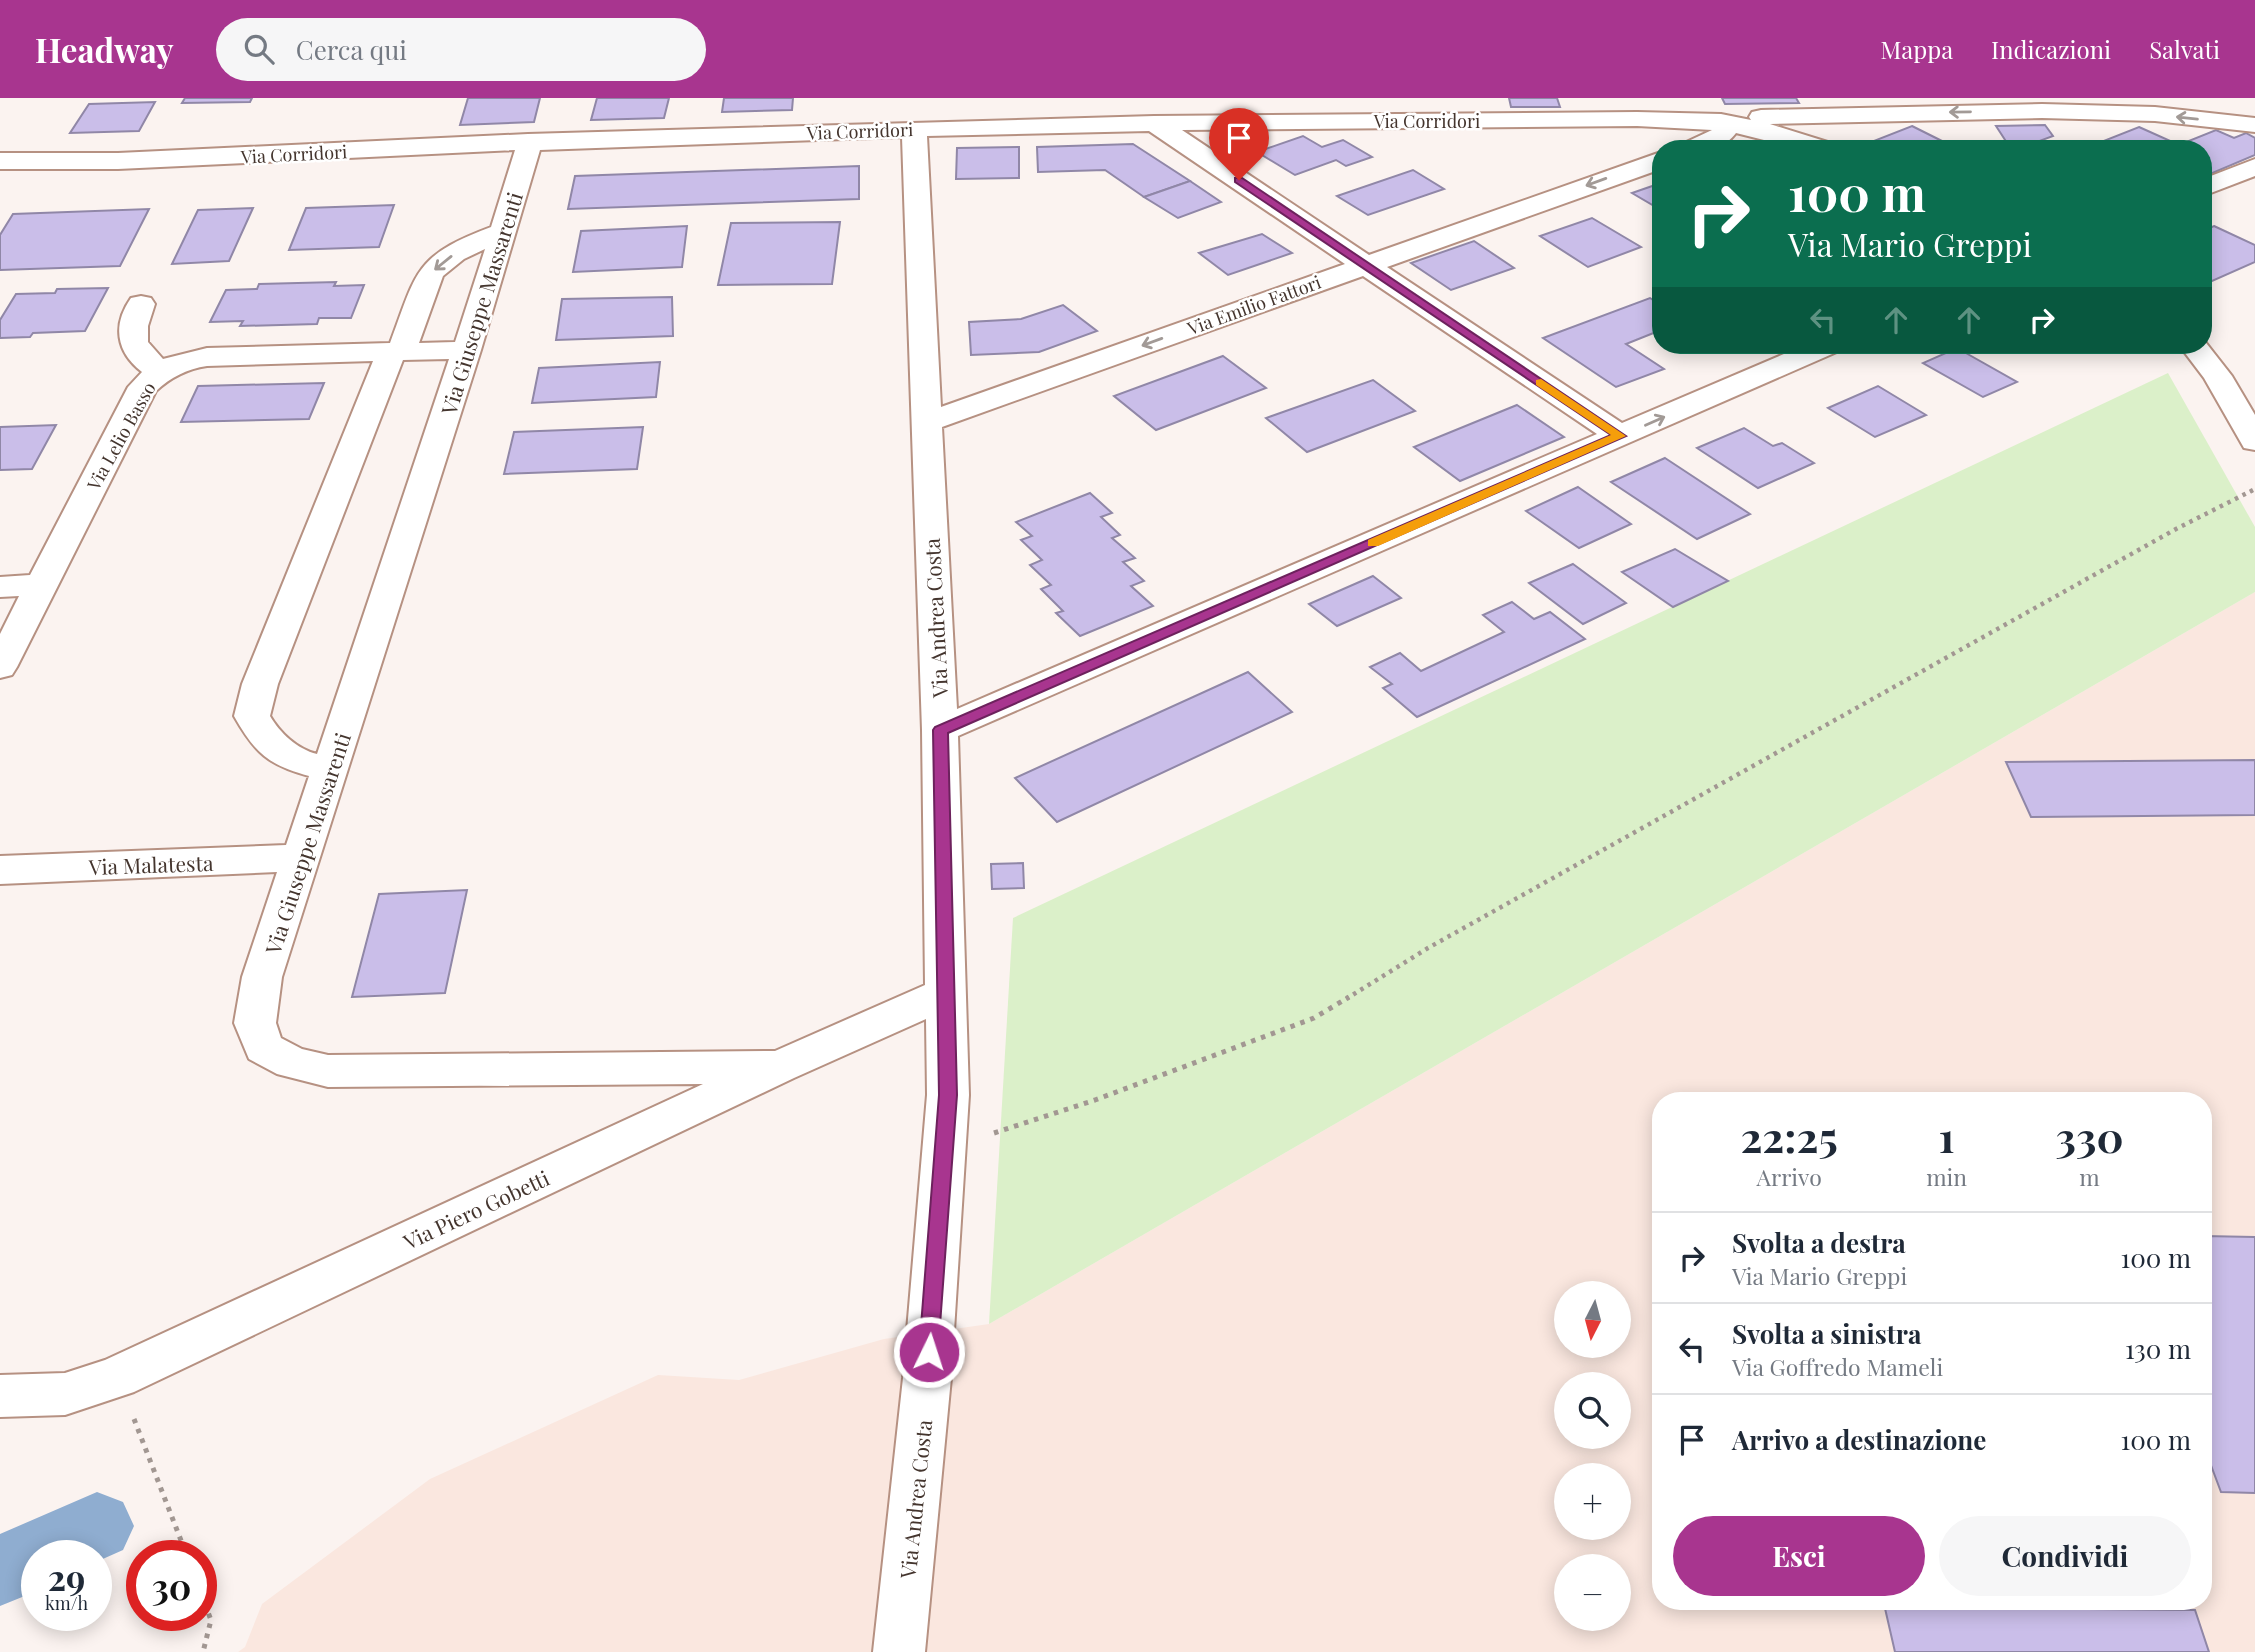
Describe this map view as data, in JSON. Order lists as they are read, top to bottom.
{
  "streets": {
    "street": [
      "Via Corridori",
      "Via Giuseppe Massarenti",
      "Via Emilio Fattori",
      "Via Lelio Basso",
      "Via Andrea Costa",
      "Via Malatesta",
      "Via Piero Gobetti"
    ]
  },
  "crossings": [
    ["Via Corridori", "Via Giuseppe Massarenti"],
    ["Via Corridori", "Via Andrea Costa"],
    ["Via Giuseppe Massarenti", "Via Lelio Basso"],
    ["Via Giuseppe Massarenti", "Via Malatesta"],
    ["Via Giuseppe Massarenti", "Via Piero Gobetti"],
    ["Via Emilio Fattori", "Via Andrea Costa"],
    ["Via Andrea Costa", "Via Piero Gobetti"]
  ],
  "north": "bottom",
  "page": {
    "header": "Headway",
    "search": "Cerca qui",
    "nav": ["Mappa", "Indicazioni", "Salvati"],
    "turn": ["100 m", "Via Mario Greppi"],
    "eta": [
      "22:25",
      "Arrivo",
      "1",
      "min",
      "330",
      "m"
    ],
    "list": [
      {
        "name": "Svolta a destra",
        "note": "Via Mario Greppi",
        "value": "100 m"
      },
      {
        "name": "Svolta a sinistra",
        "note": "Via Goffredo Mameli",
        "value": "130 m"
      },
      {
        "name": "Arrivo a destinazione",
        "value": "100 m"
      }
    ],
    "map_buttons": ["+", "−"],
    "buttons": ["Esci", "Condividi"],
    "speed": "29 km/h",
    "limit": "30"
  }
}
